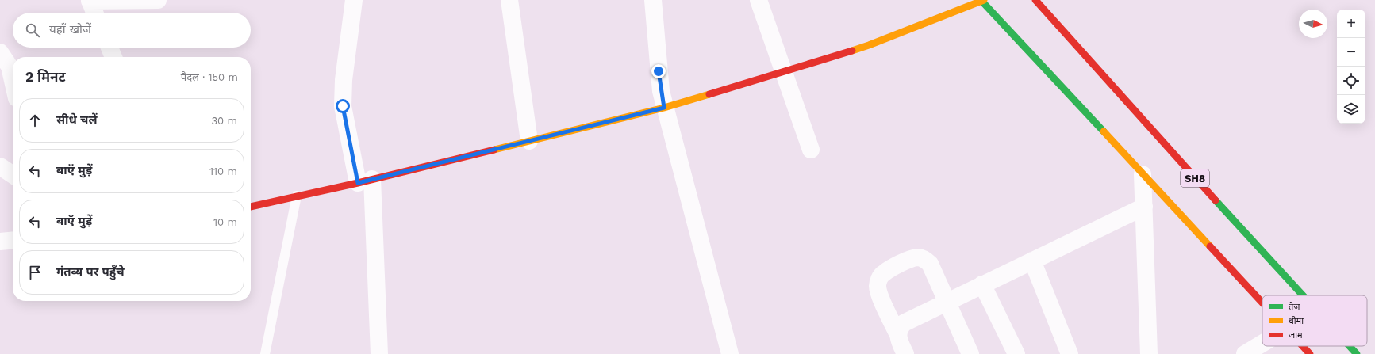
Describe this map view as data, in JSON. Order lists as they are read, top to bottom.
{
  "streets": {
    "street": ["SH8"]
  },
  "legend": ["तेज़", "धीमा", "जाम"],
  "north": "right",
  "page": {
    "map_buttons": ["+", "−"],
    "search": "यहाँ खोजें",
    "heading": ["2 मिनट", "पैदल · 150 m"],
    "list": [
      ["सीधे चलें", "30 m"],
      ["बाएँ मुड़ें", "110 m"],
      ["बाएँ मुड़ें", "10 m"],
      "गंतव्य पर पहुँचे"
    ]
  }
}
